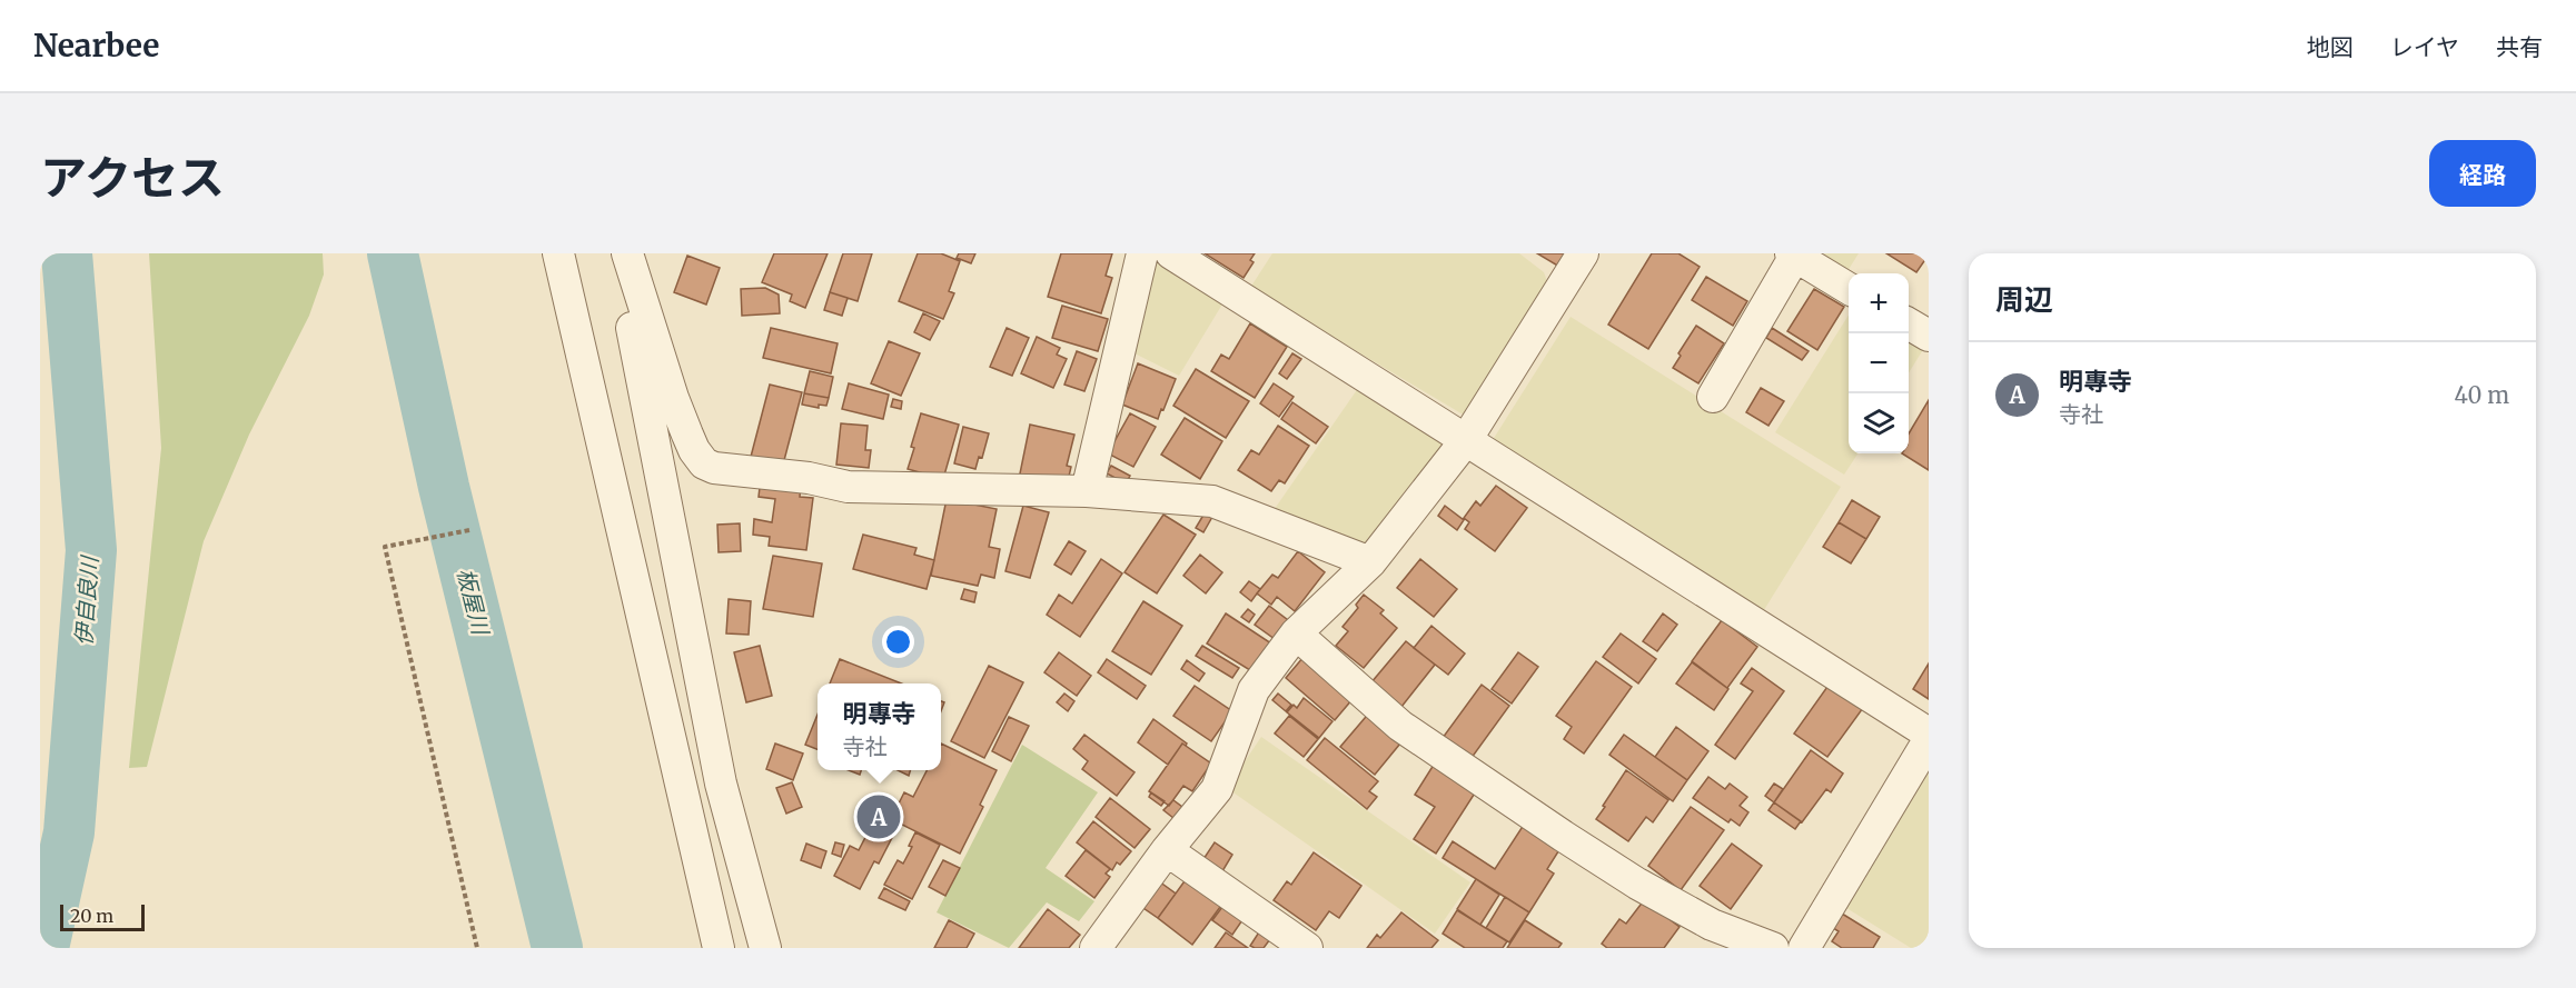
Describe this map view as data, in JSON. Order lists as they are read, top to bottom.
{
  "water": ["伊自良川", "板屋川"],
  "scale_bar": "20 m",
  "page": {
    "header": "Nearbee",
    "nav": ["地図", "レイヤ", "共有"],
    "title": "アクセス",
    "buttons": "経路",
    "heading": "周辺",
    "map_buttons": ["+", "−"],
    "list": [
      {
        "mark": "A",
        "name": "明專寺",
        "note": "寺社",
        "value": "40 m"
      }
    ],
    "popup": ["明專寺", "寺社"],
    "pins": "A",
    "scale": "20 m"
  }
}
